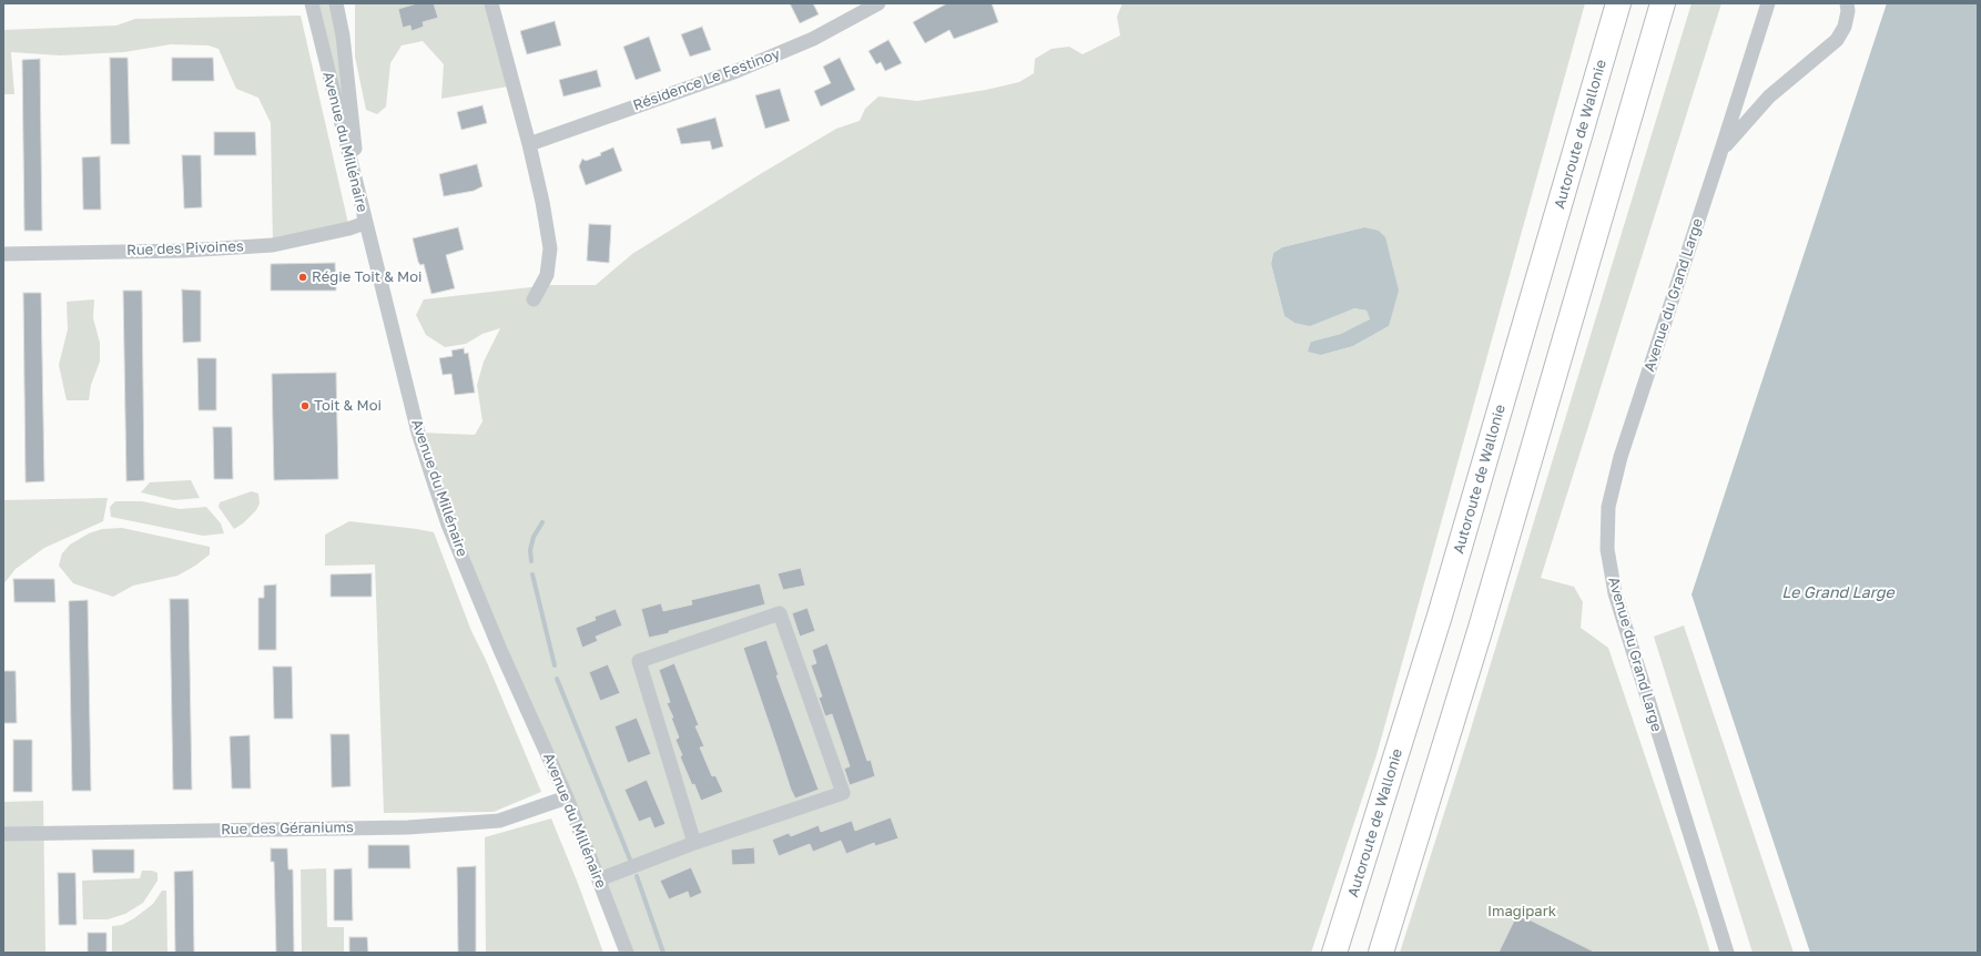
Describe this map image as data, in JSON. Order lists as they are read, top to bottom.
{
  "streets": {
    "highway": ["Autoroute de Wallonie"],
    "street": [
      "Résidence Le Festinoy",
      "Avenue du Millénaire",
      "Rue des Pivoines",
      "Avenue du Grand Large",
      "Rue des Géraniums"
    ]
  },
  "crossings": [
    ["Avenue du Millénaire", "Rue des Pivoines"],
    ["Avenue du Millénaire", "Rue des Géraniums"]
  ],
  "water": ["Le Grand Large"],
  "parks": ["Imagipark"],
  "places": ["Régie Toit & Moi", "Toit & Moi"]
}
